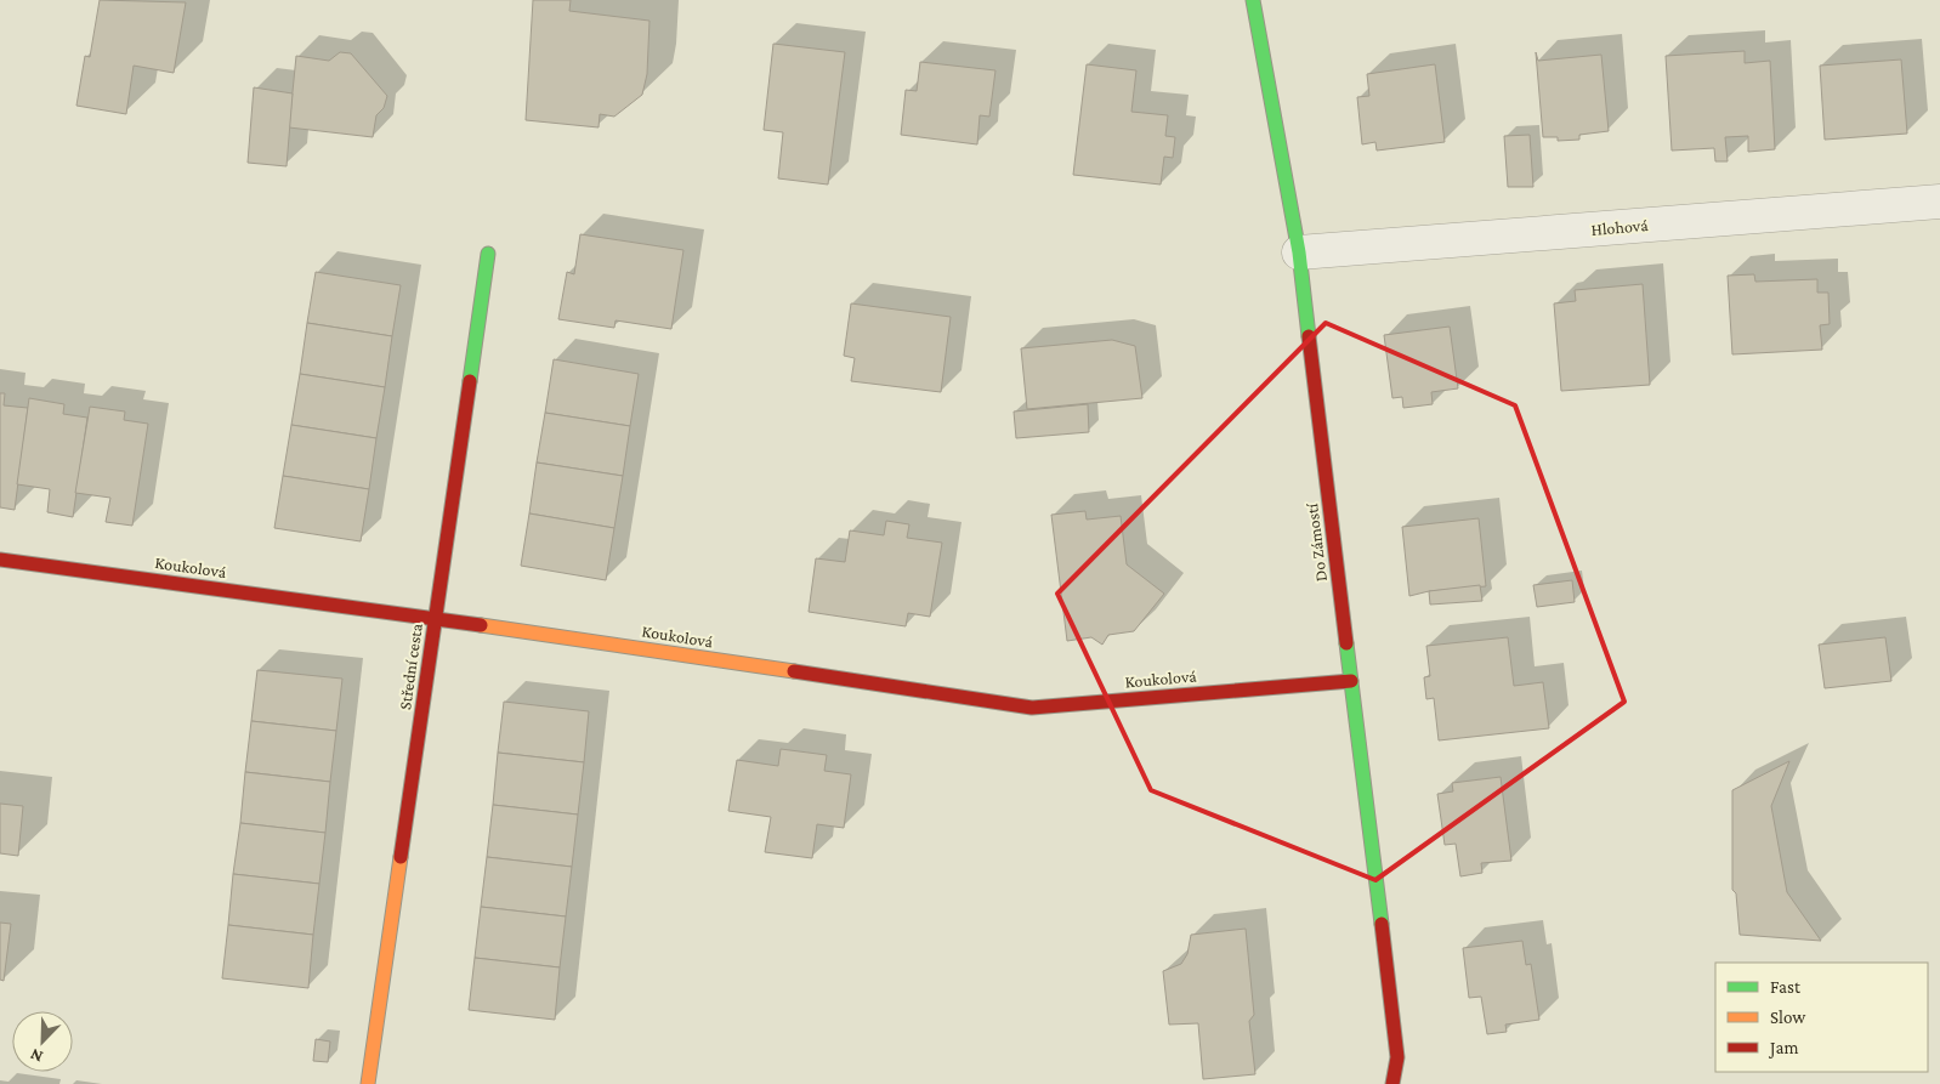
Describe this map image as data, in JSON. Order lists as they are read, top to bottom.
{
  "streets": {
    "street": [
      "Hlohová",
      "Do Zámostí",
      "Koukolová",
      "Střední cesta"
    ]
  },
  "crossings": [
    ["Hlohová", "Do Zámostí"],
    ["Do Zámostí", "Koukolová"],
    ["Koukolová", "Střední cesta"]
  ],
  "legend": ["Fast", "Slow", "Jam"],
  "north": "bottom left"
}
